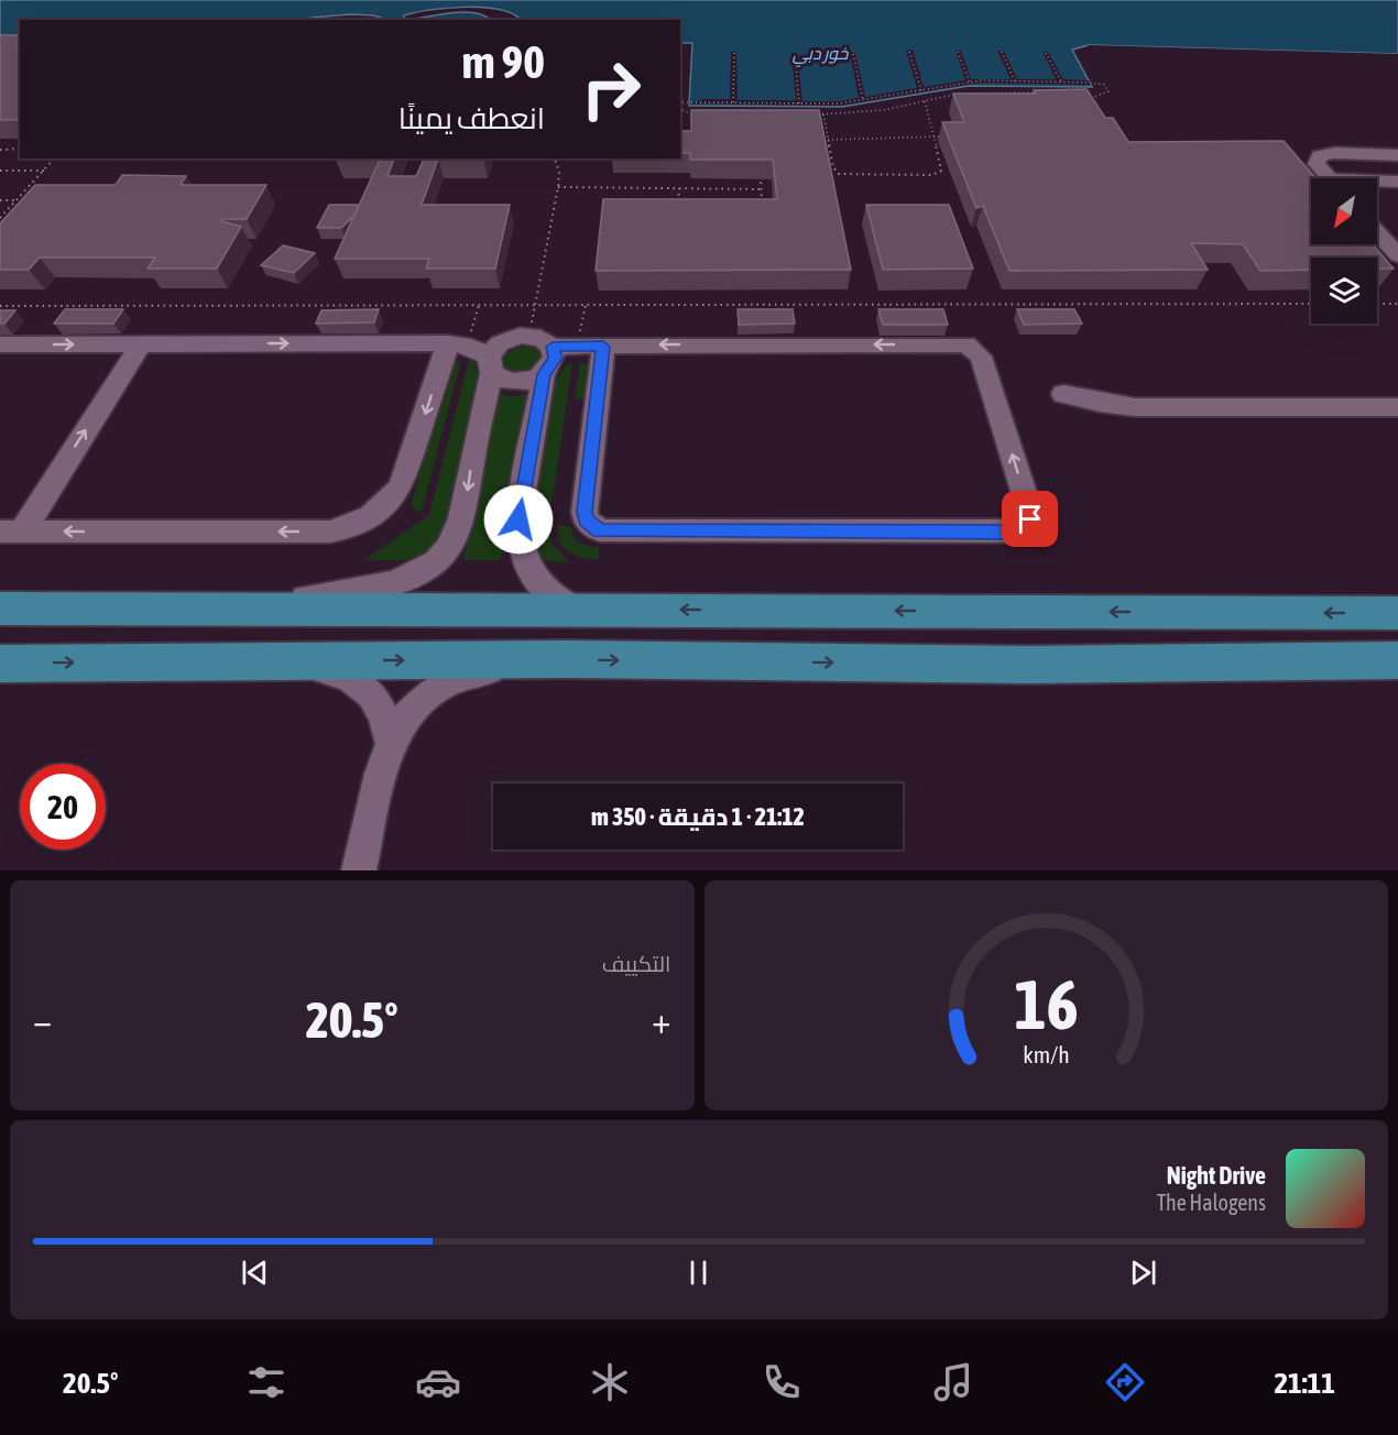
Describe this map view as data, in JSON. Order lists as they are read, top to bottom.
{
  "water": ["خور دبي"],
  "north": "bottom left",
  "page": {
    "turn": ["90 m", "انعطف يمينًا"],
    "limit": "20",
    "trip": "21:12 · 1 دقيقة · 350 m",
    "tile": "التكييف",
    "heat": ["−", "20.5°", "+"],
    "song": ["Night Drive", "The Halogens"],
    "tabs": ["21:11", "20.5°"],
    "gauge": ["16", "km/h"]
  }
}
